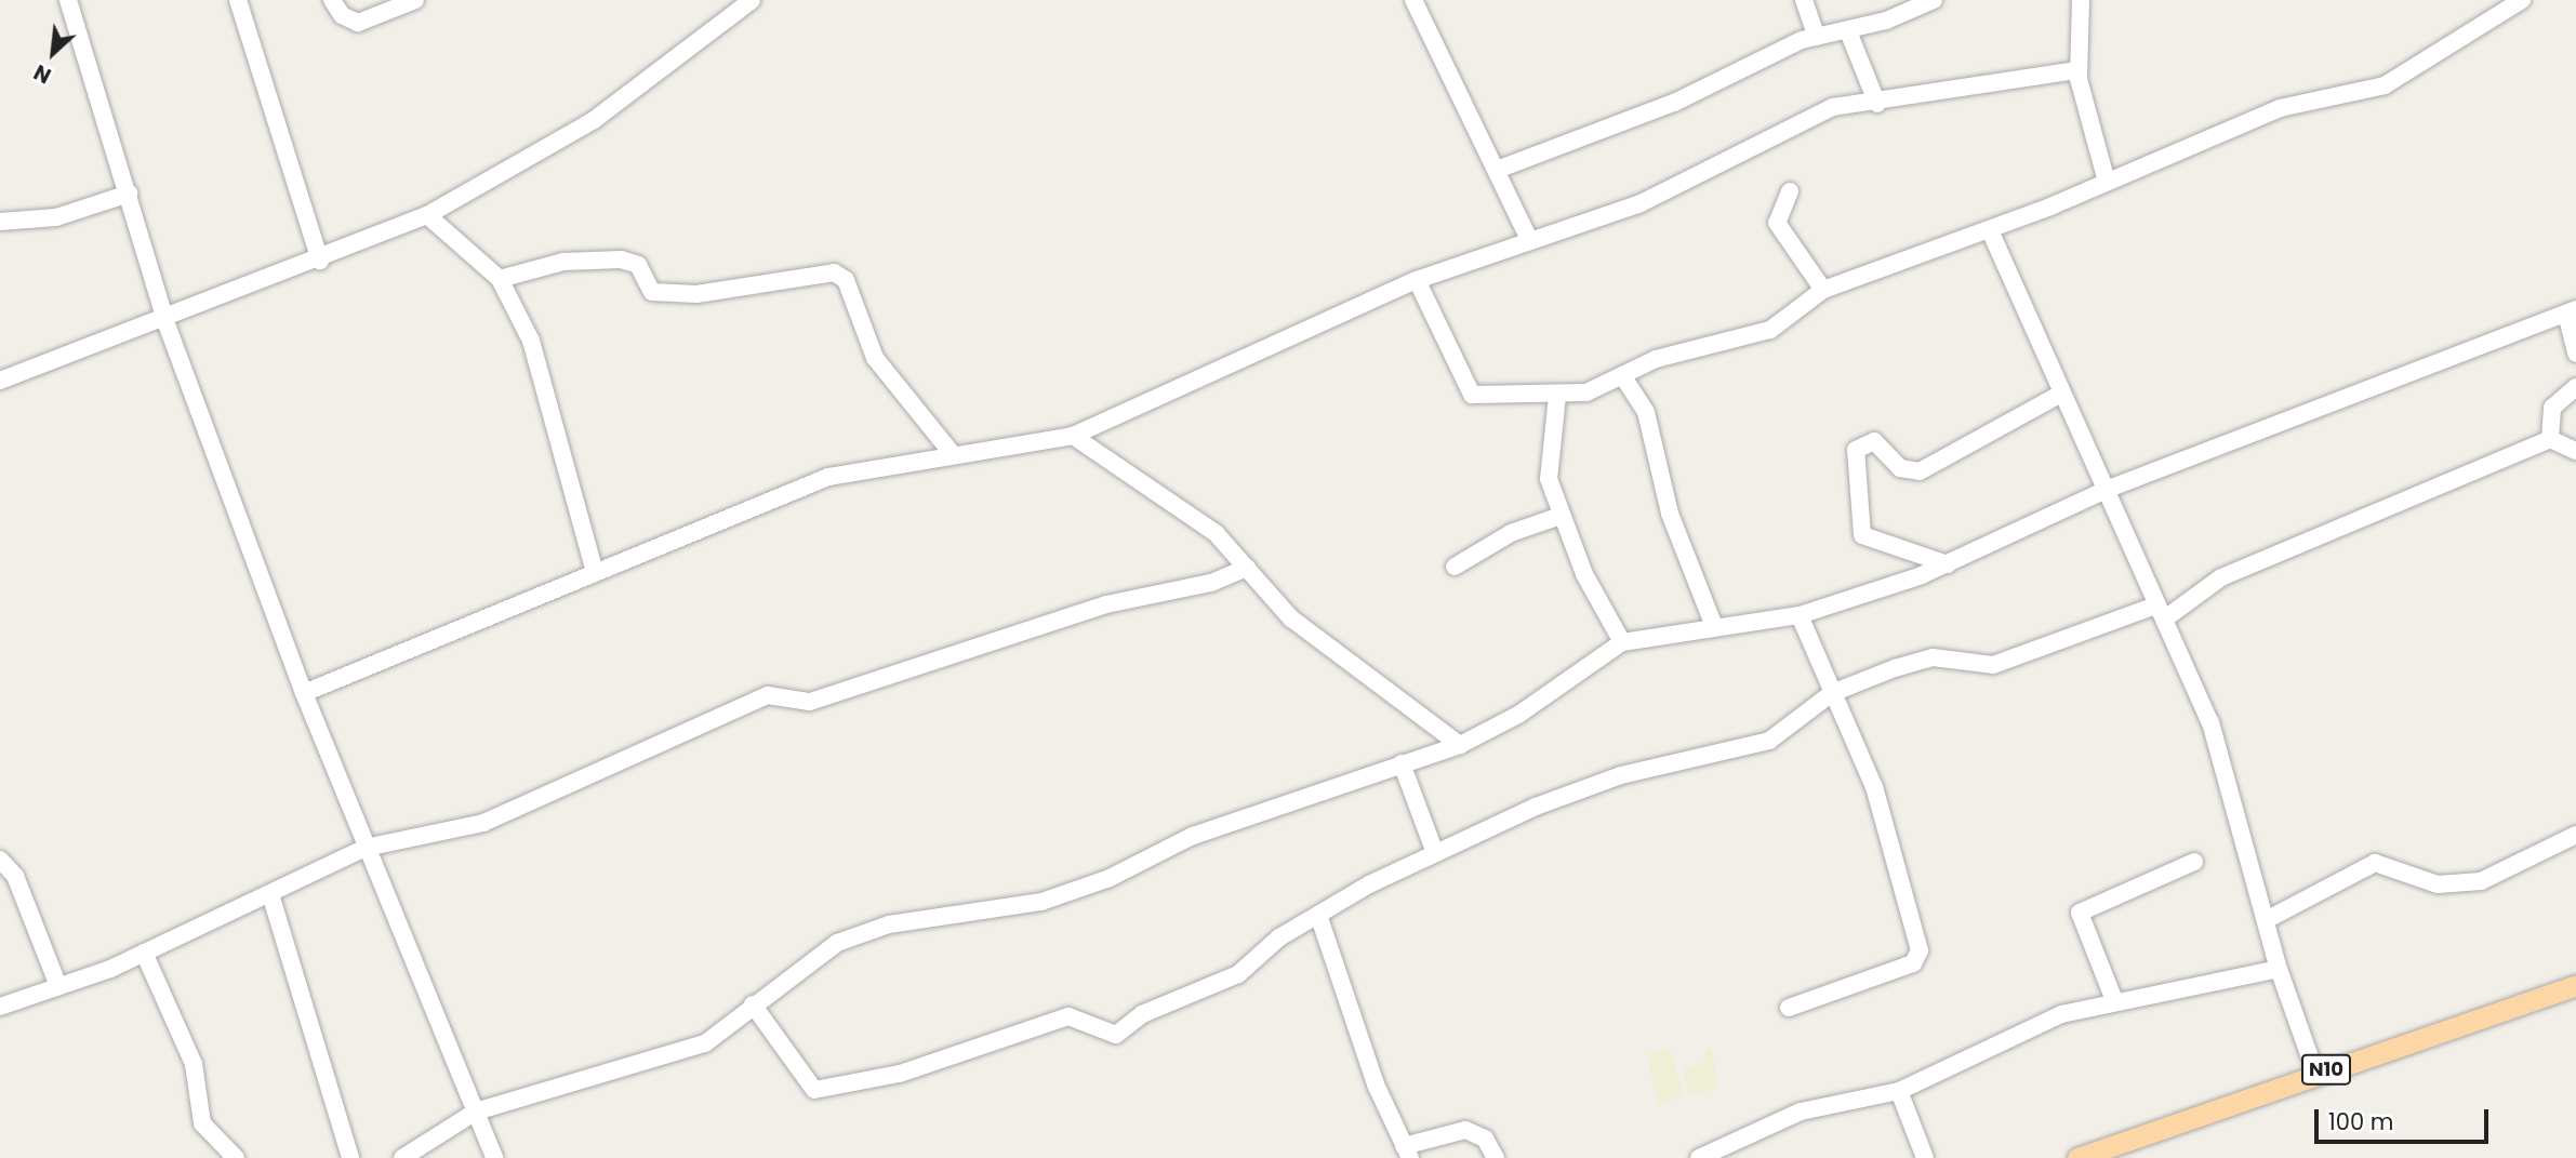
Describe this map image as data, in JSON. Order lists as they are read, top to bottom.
{
  "streets": {
    "main road": ["N10"]
  },
  "scale_bar": "100 m",
  "north": "bottom left"
}
